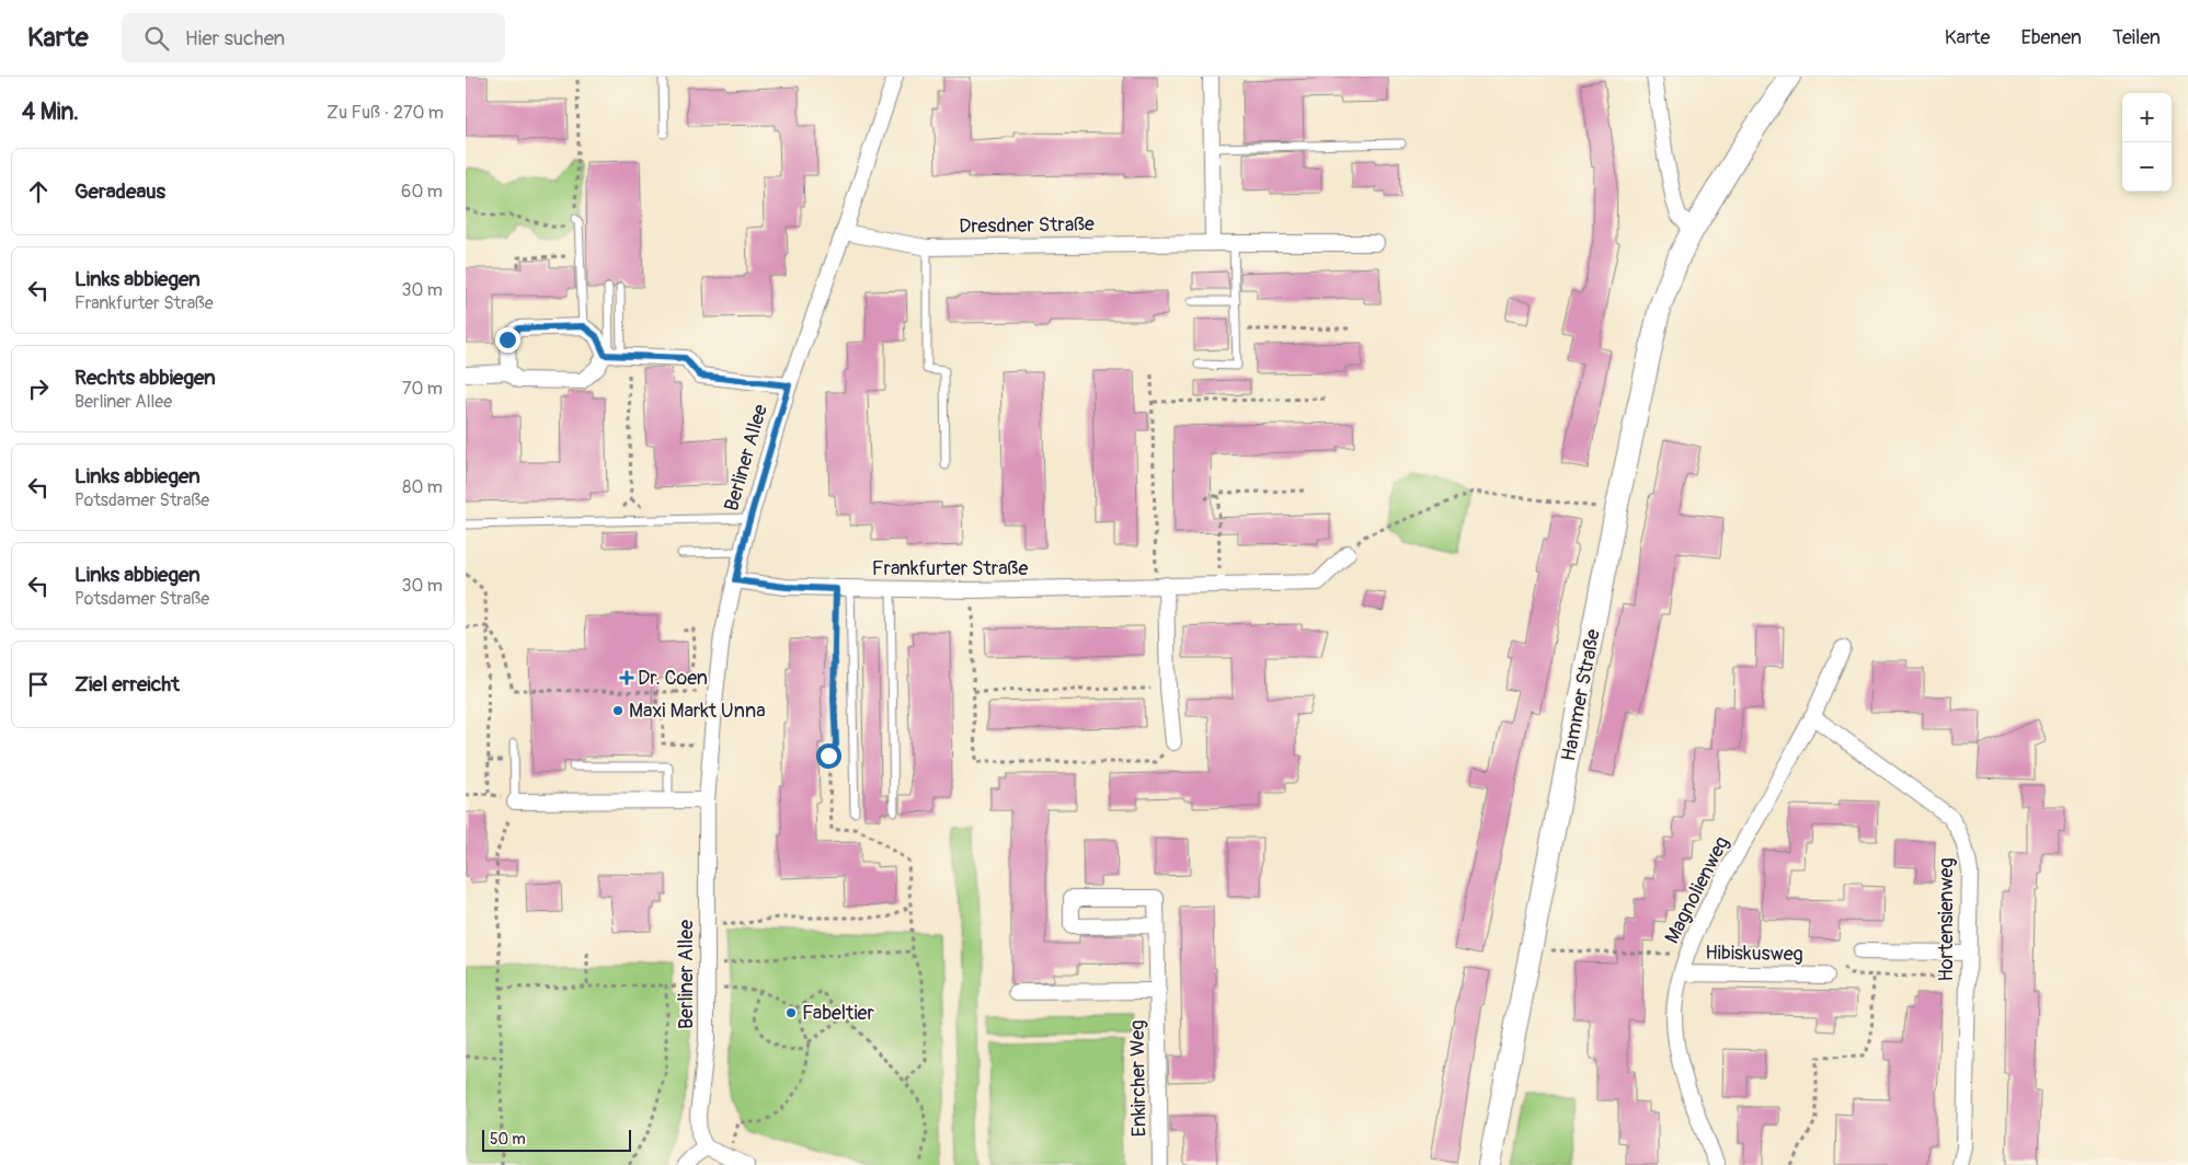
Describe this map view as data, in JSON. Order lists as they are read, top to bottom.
{
  "streets": {
    "main road": ["Hammer Straße"],
    "street": [
      "Dresdner Straße",
      "Berliner Allee",
      "Frankfurter Straße",
      "Magnolienweg",
      "Hortensienweg",
      "Hibiskusweg",
      "Enkircher Weg"
    ]
  },
  "crossings": [
    ["Dresdner Straße", "Berliner Allee"],
    ["Berliner Allee", "Frankfurter Straße"],
    ["Magnolienweg", "Hortensienweg"],
    ["Magnolienweg", "Hibiskusweg"]
  ],
  "places": {
    "health": ["Dr. Coen"],
    "other": ["Maxi Markt Unna", "Fabeltier"]
  },
  "scale_bar": "50 m",
  "page": {
    "header": "Karte",
    "search": "Hier suchen",
    "nav": ["Karte", "Ebenen", "Teilen"],
    "heading": ["4 Min.", "Zu Fuß · 270 m"],
    "map_buttons": ["+", "−"],
    "list": [
      ["Geradeaus", "60 m"],
      ["Links abbiegen", "Frankfurter Straße", "30 m"],
      ["Rechts abbiegen", "Berliner Allee", "70 m"],
      ["Links abbiegen", "Potsdamer Straße", "80 m"],
      ["Links abbiegen", "Potsdamer Straße", "30 m"],
      "Ziel erreicht"
    ],
    "scale": "50 m"
  }
}
